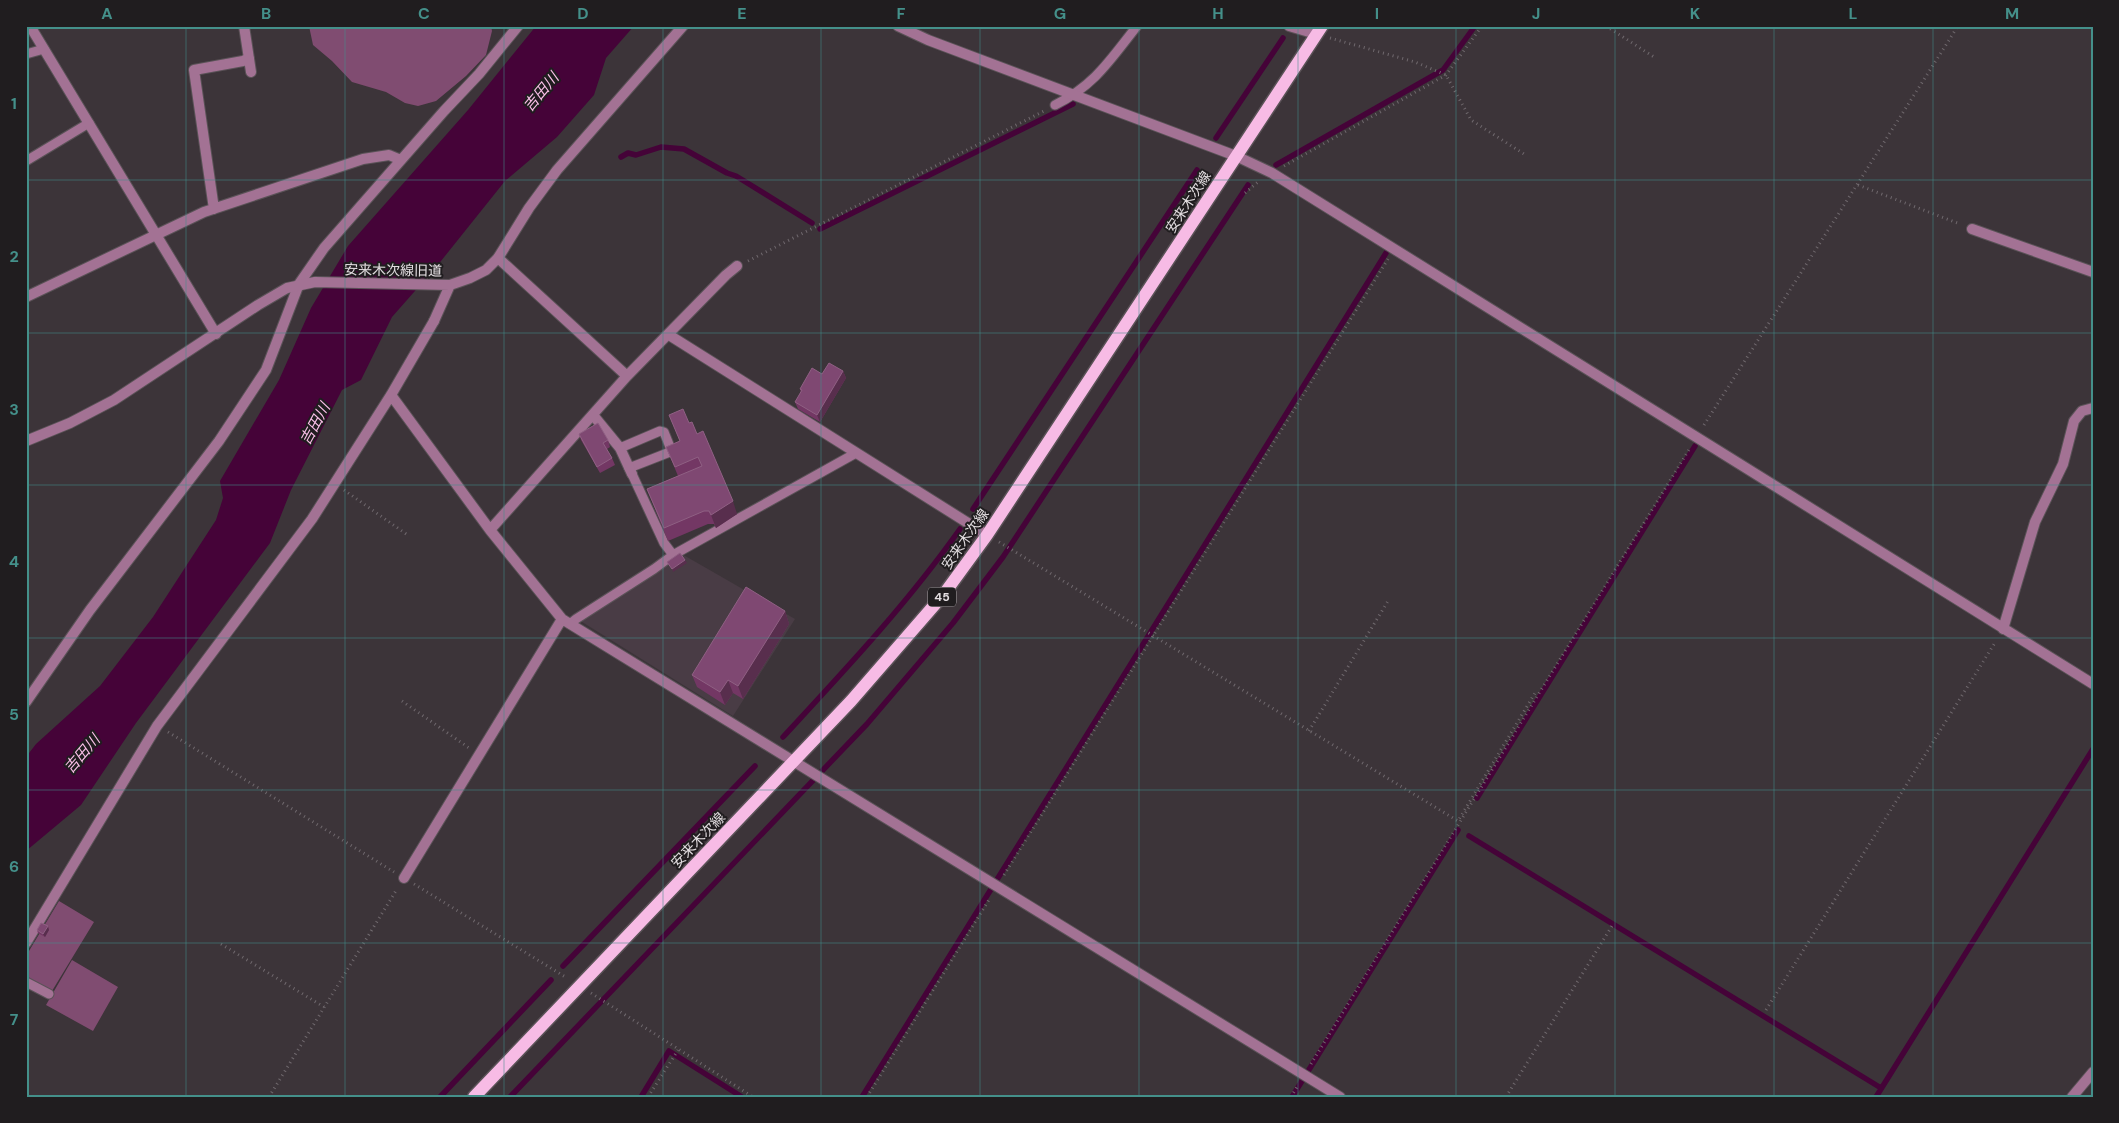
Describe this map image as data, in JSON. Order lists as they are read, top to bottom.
{
  "streets": {
    "main road": ["安来木次線", "45"],
    "street": ["安来木次線旧道"]
  },
  "water": ["吉田川"],
  "grid": {
    "columns": [
      "A",
      "B",
      "C",
      "D",
      "E",
      "F",
      "G",
      "H",
      "I",
      "J",
      "K",
      "L",
      "M"
    ],
    "rows": [
      "1",
      "2",
      "3",
      "4",
      "5",
      "6",
      "7"
    ]
  }
}
